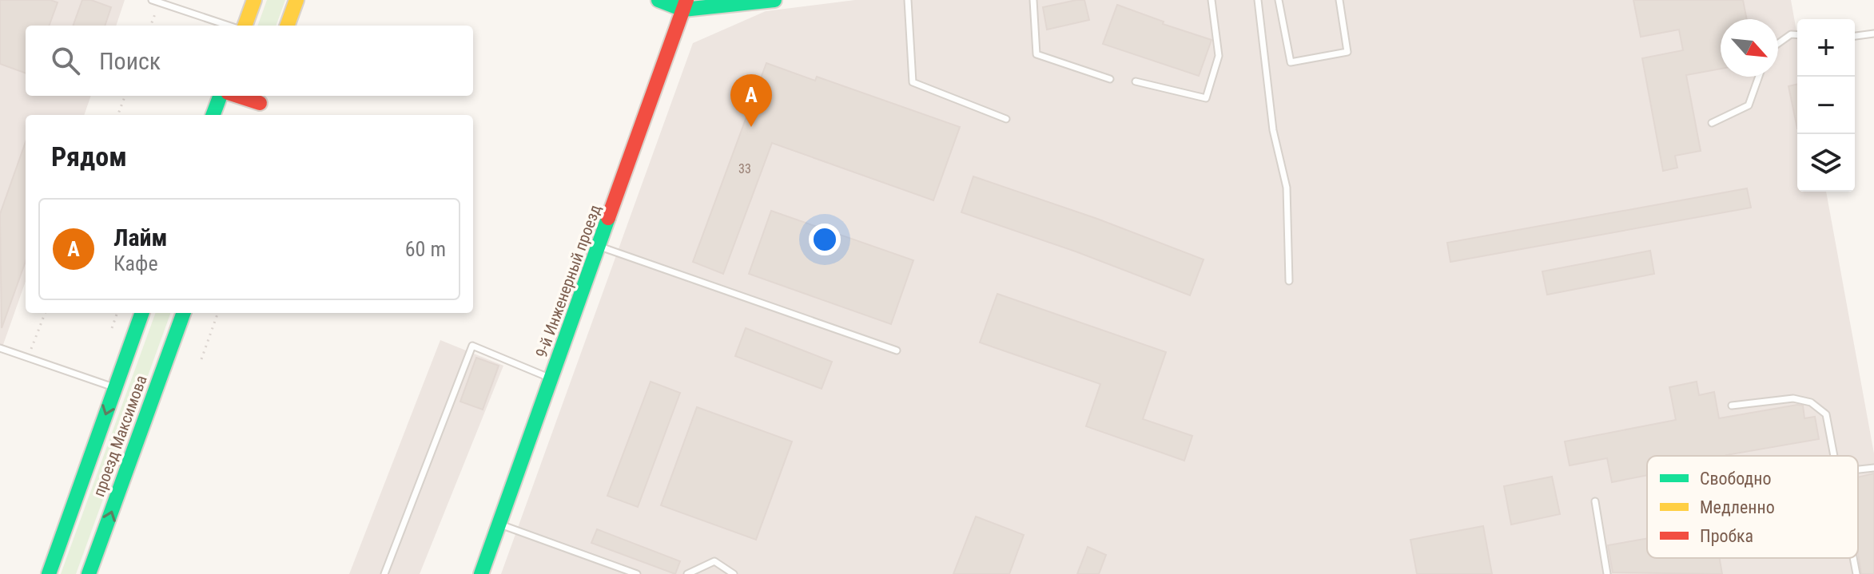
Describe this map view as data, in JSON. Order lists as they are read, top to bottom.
{
  "streets": {
    "street": ["9-й Инженерный проезд", "проезд Максимова"]
  },
  "house_numbers": ["33"],
  "legend": ["Свободно", "Медленно", "Пробка"],
  "north": "bottom right",
  "page": {
    "map_buttons": ["+", "−"],
    "search": "Поиск",
    "pins": "A",
    "heading": "Рядом",
    "list": [
      {
        "mark": "A",
        "name": "Лайм",
        "note": "Кафе",
        "value": "60 m"
      }
    ]
  }
}
